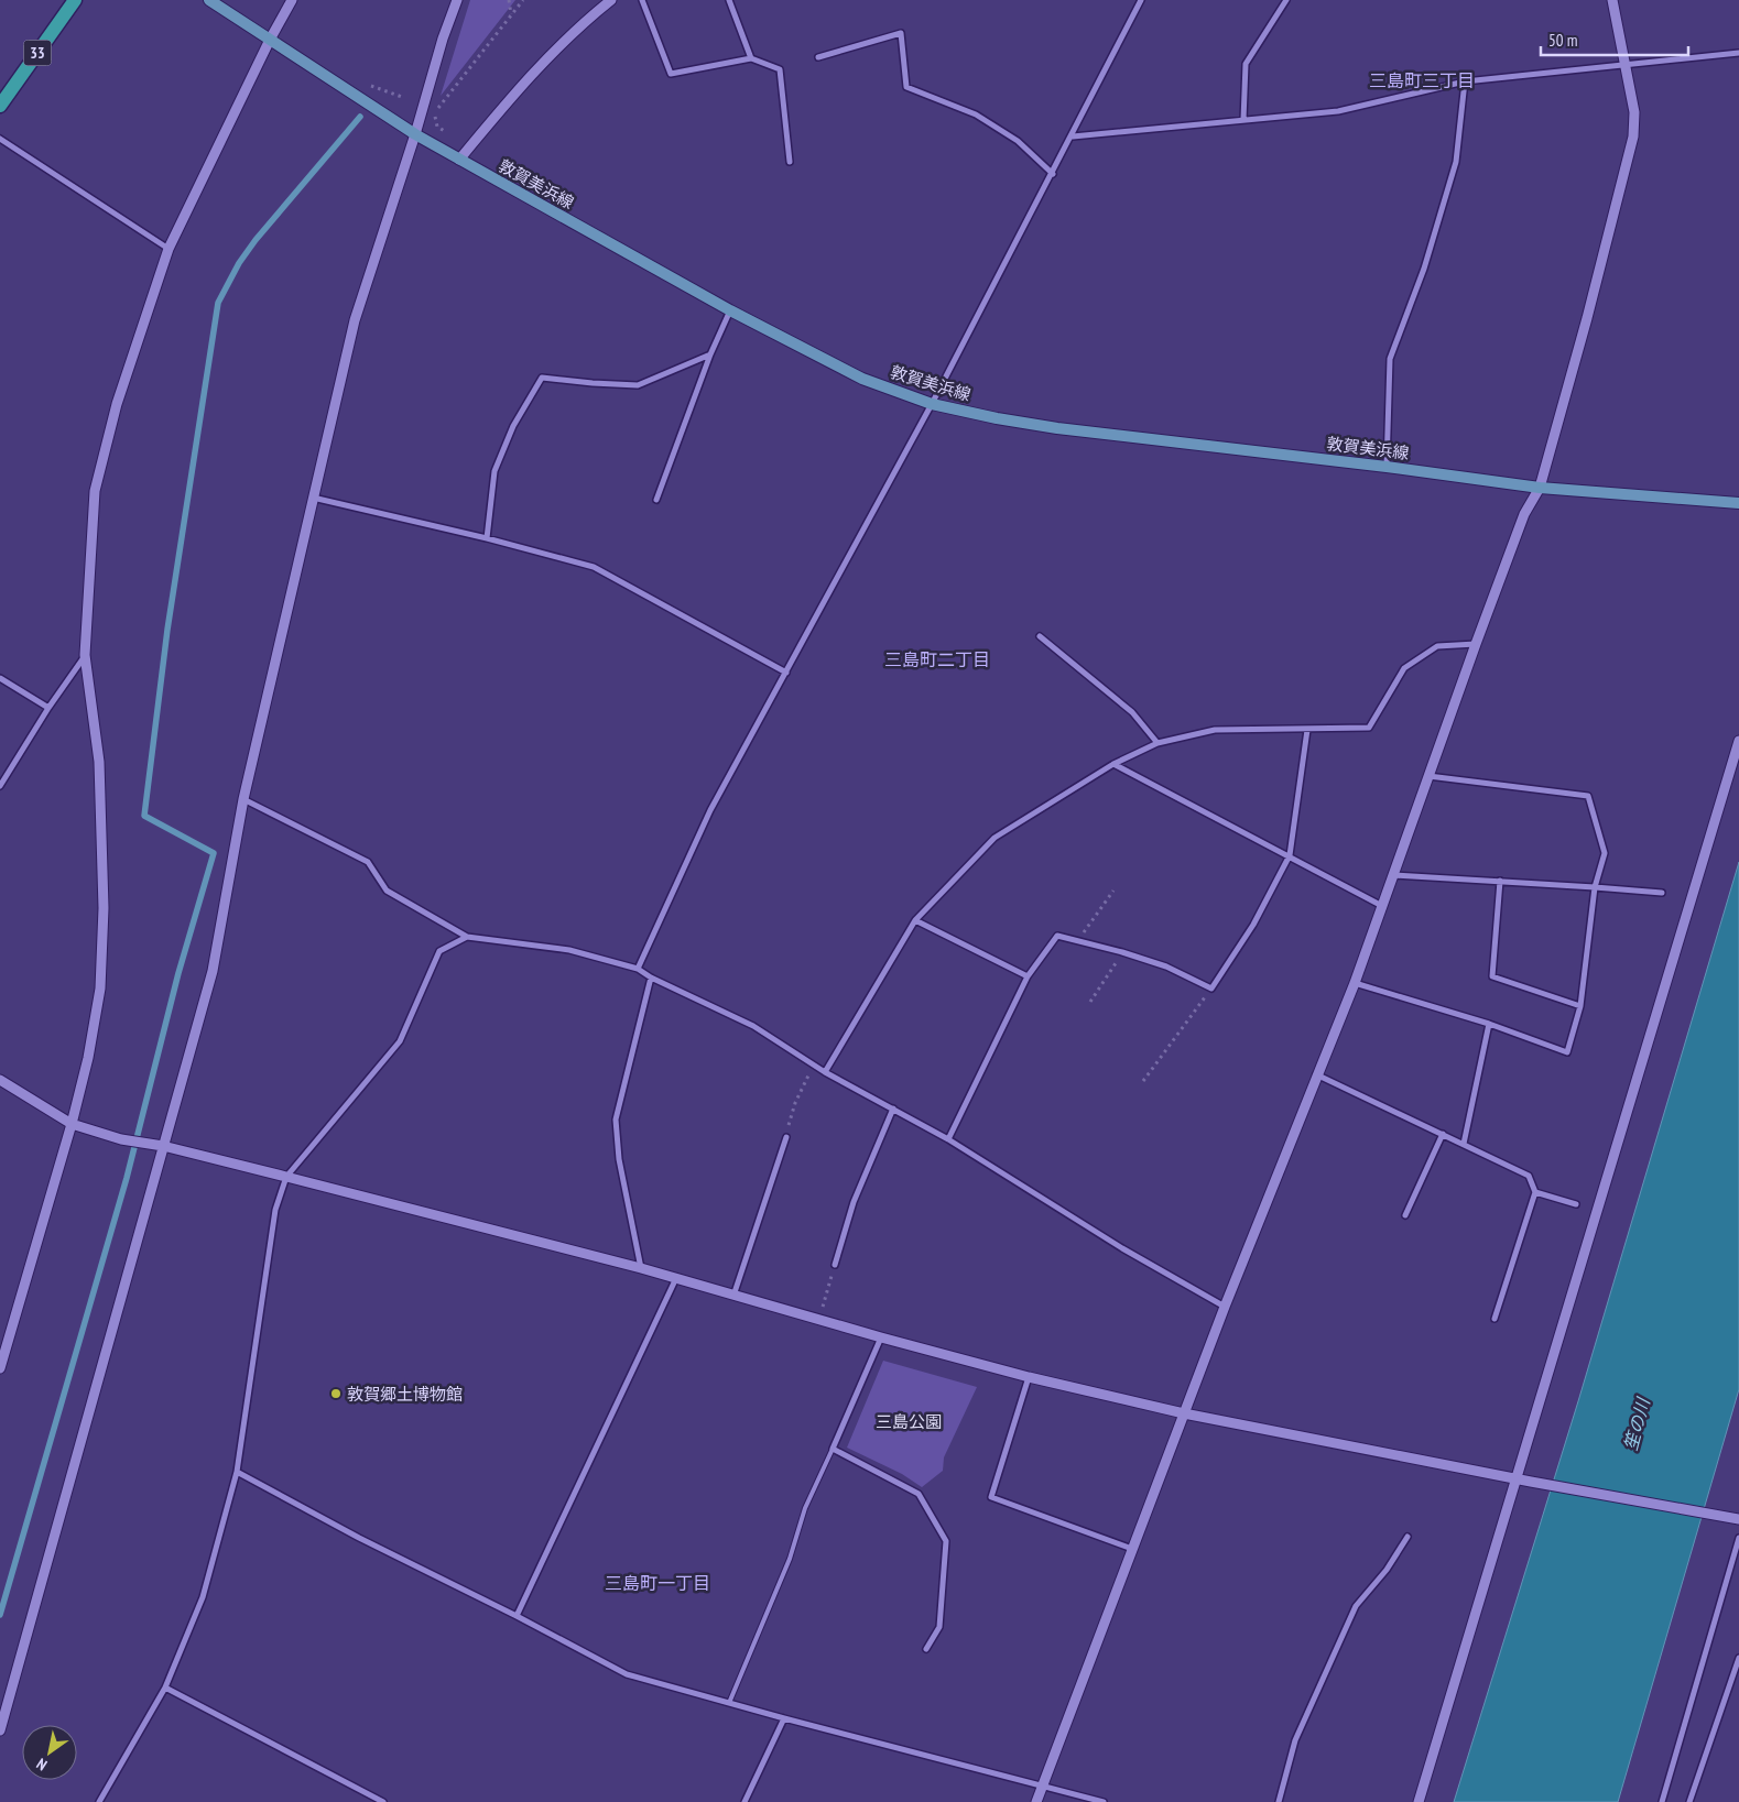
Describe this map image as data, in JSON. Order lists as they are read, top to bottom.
{
  "streets": {
    "main road": ["33", "敦賀美浜線"]
  },
  "districts": ["三島町三丁目", "三島町二丁目", "三島町一丁目"],
  "water": ["笙の川"],
  "parks": ["三島公園"],
  "places": ["敦賀郷土博物館"],
  "scale_bar": "50 m",
  "north": "bottom left"
}
